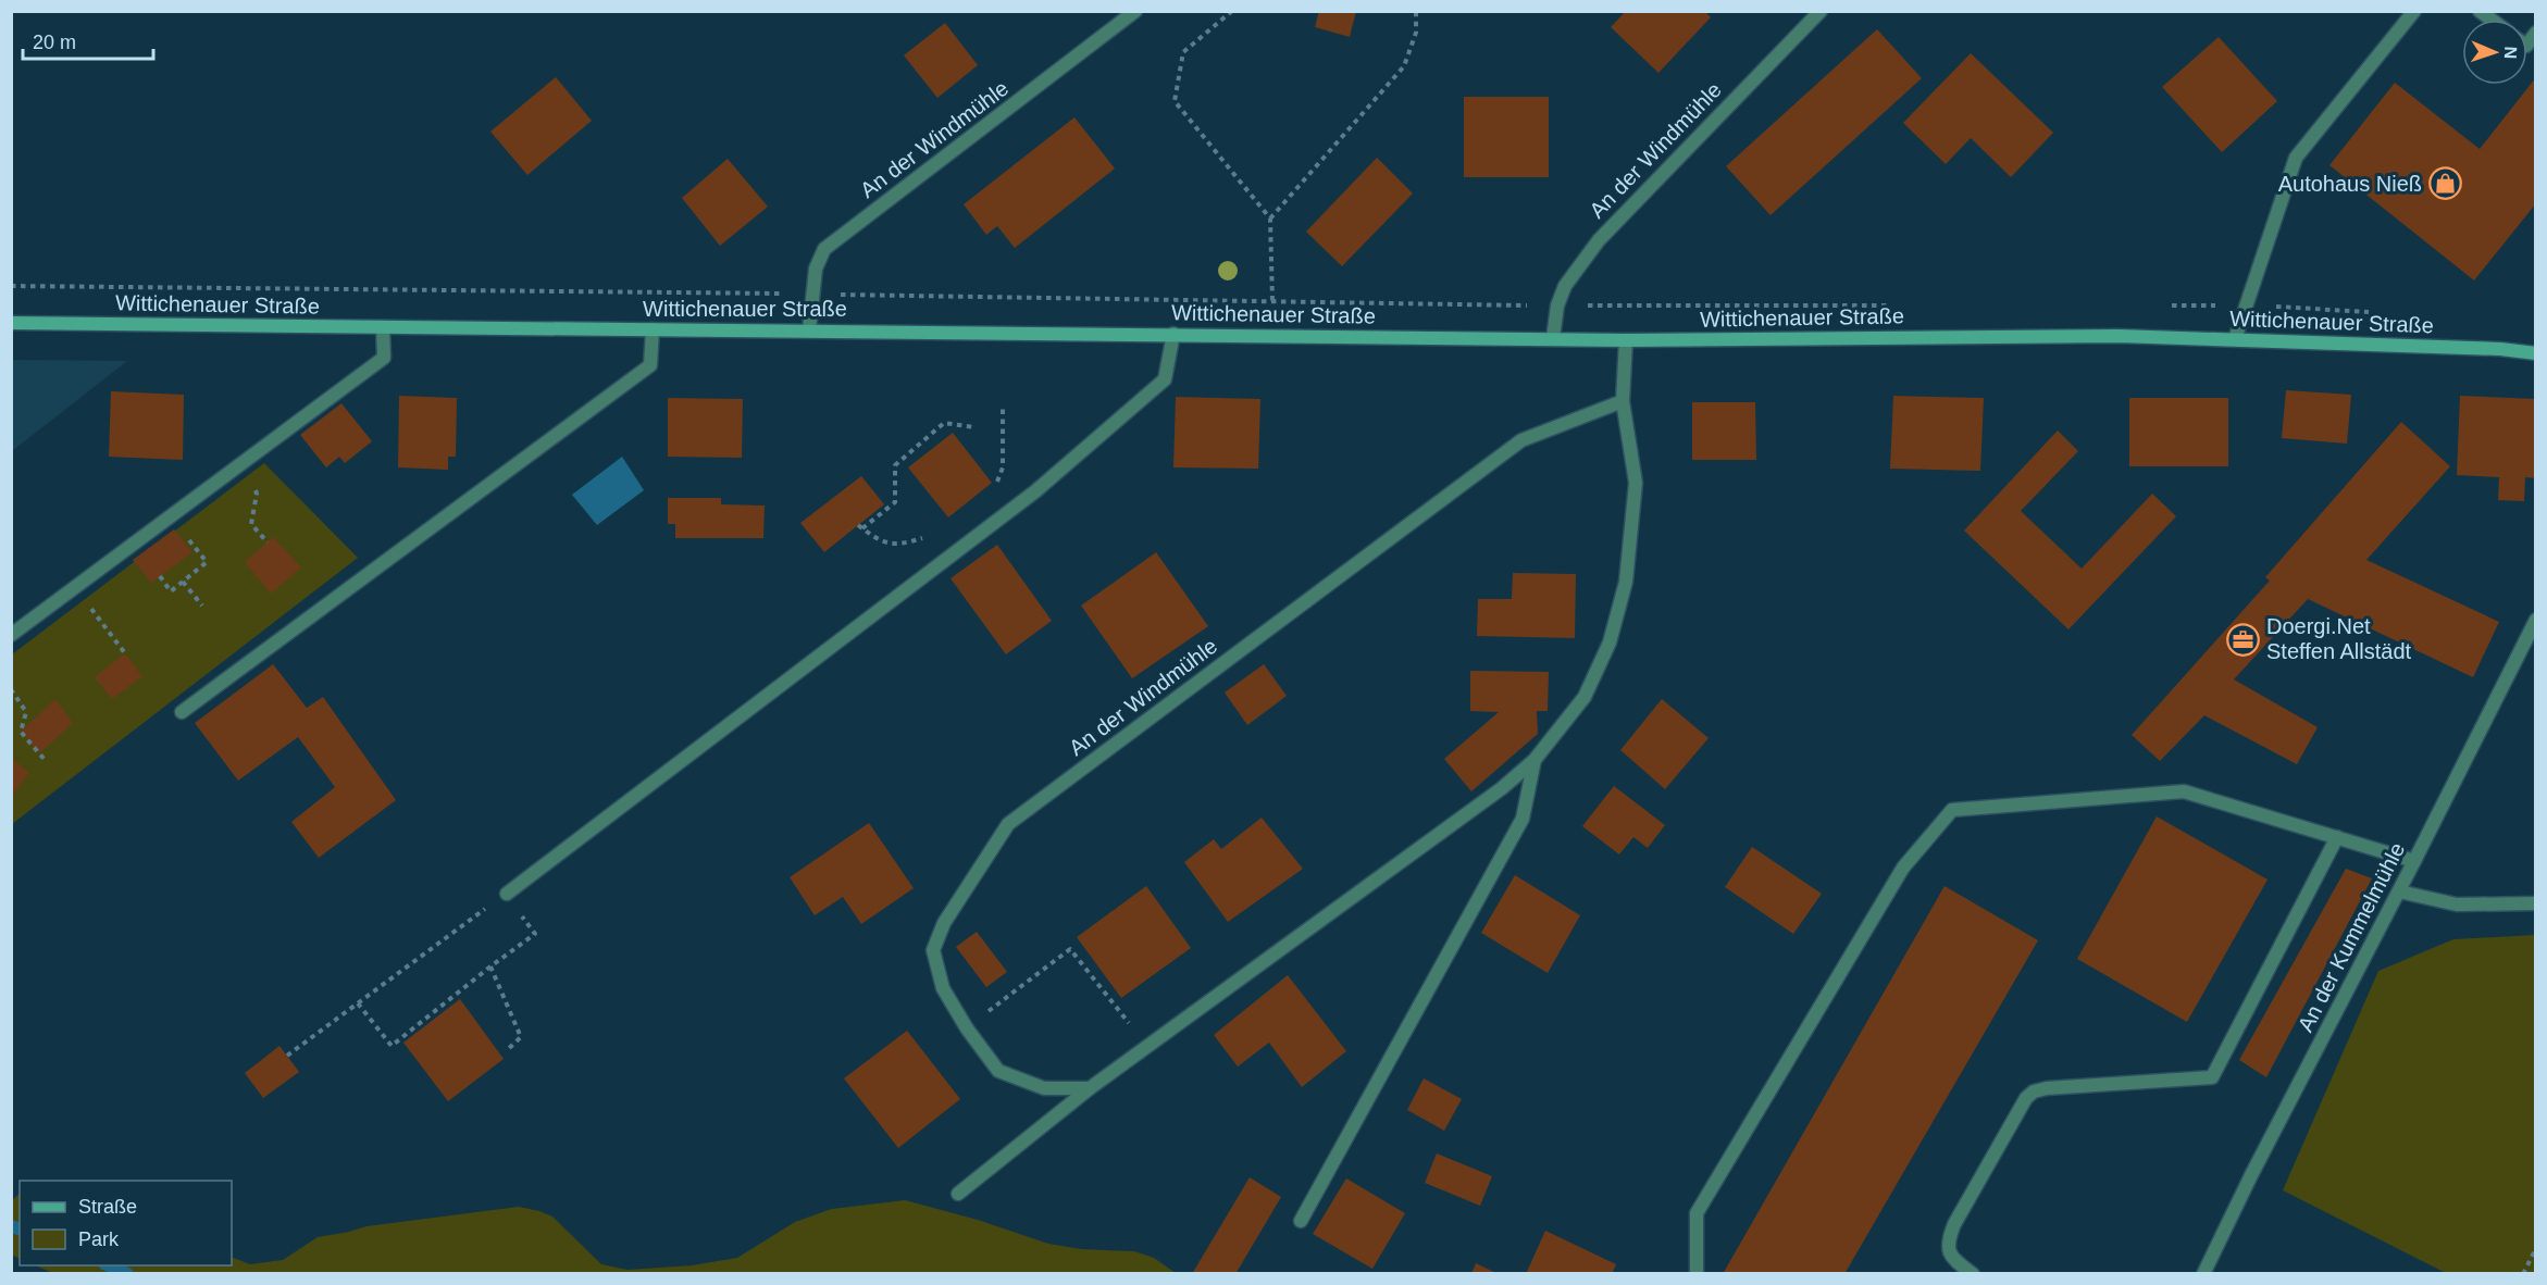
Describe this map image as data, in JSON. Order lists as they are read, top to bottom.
{
  "streets": {
    "main road": ["Wittichenauer Straße"],
    "street": ["An der Windmühle", "An der Kummelmühle"]
  },
  "crossings": [
    ["An der Windmühle", "Wittichenauer Straße"]
  ],
  "places": {
    "shop": ["Autohaus Nieß"],
    "office": ["Doergi.Net Steffen Allstädt"]
  },
  "legend": ["Straße", "Park"],
  "scale_bar": "20 m",
  "north": "right"
}
